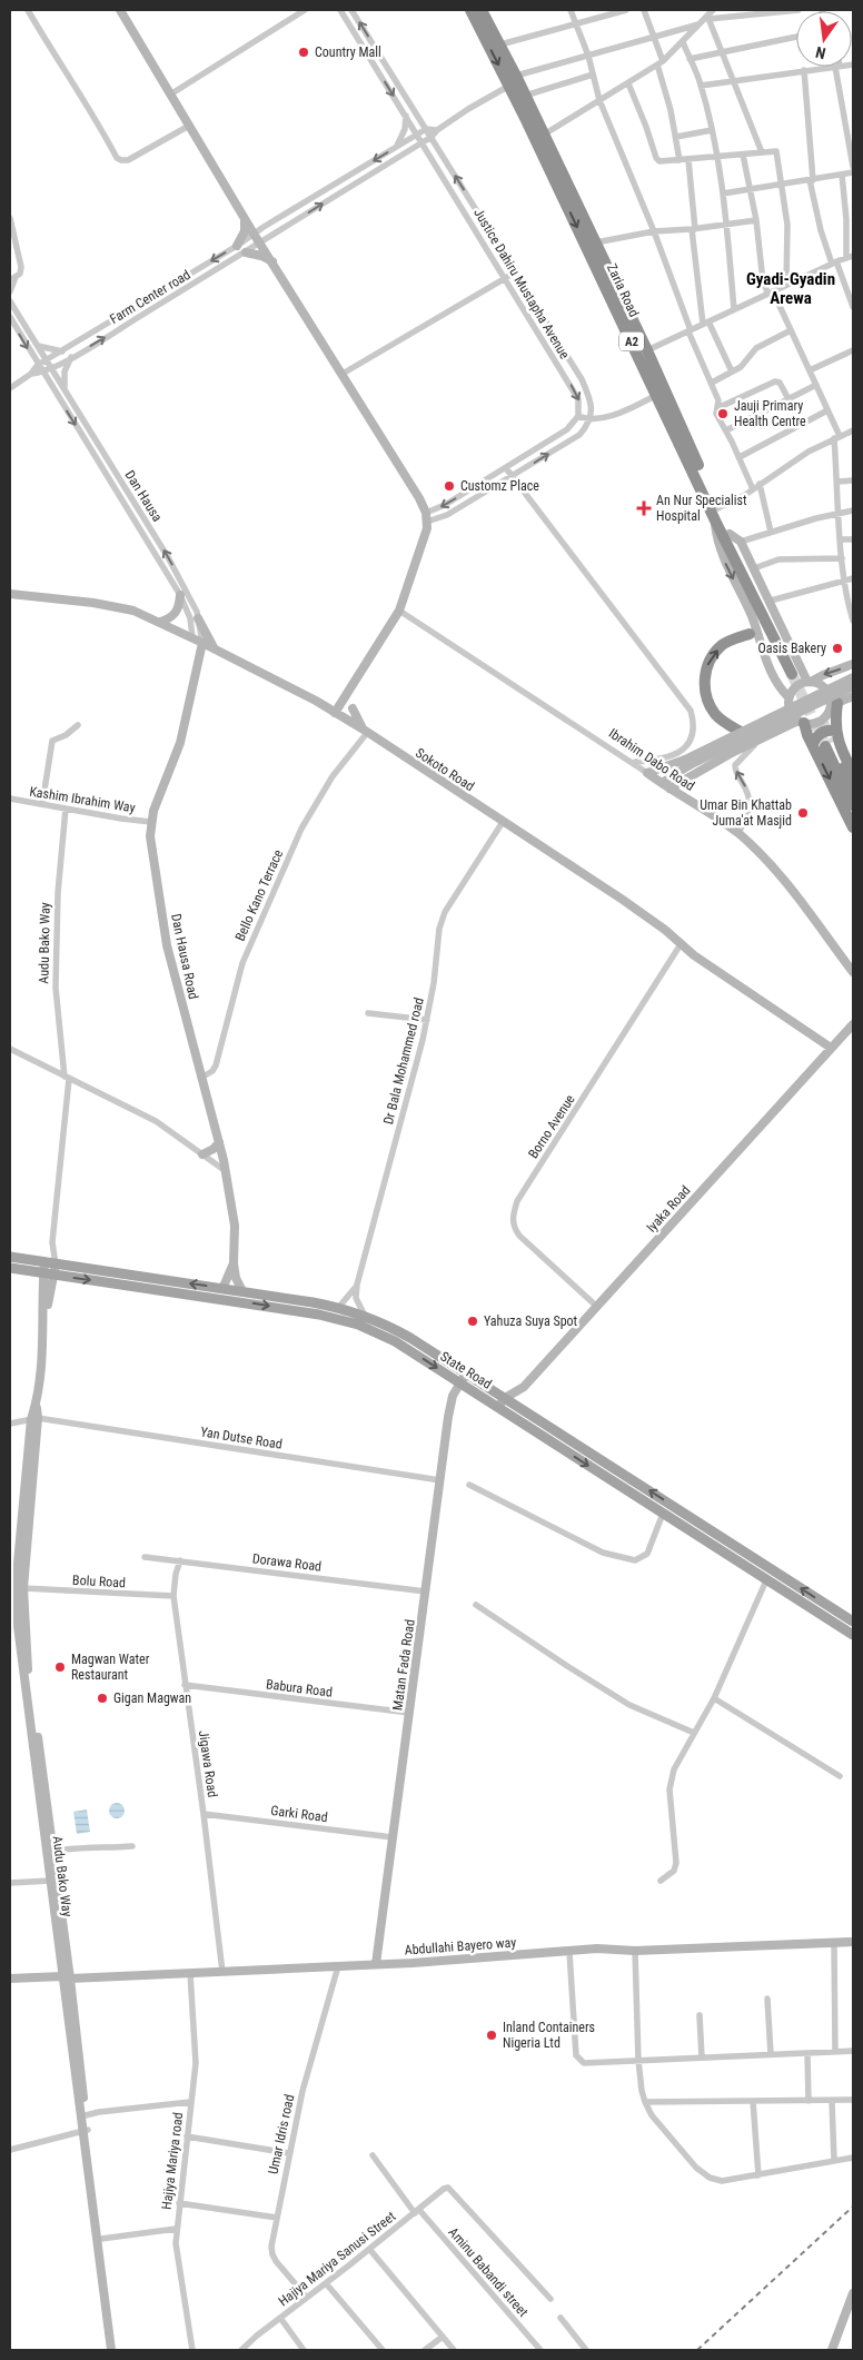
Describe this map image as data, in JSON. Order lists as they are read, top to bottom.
{
  "streets": {
    "highway": ["Zaria Road", "A2"],
    "main road": ["State Road"],
    "street": [
      "Justice Dahiru Mustapha Avenue",
      "Farm Center road",
      "Dan Hausa",
      "Ibrahim Dabo Road",
      "Sokoto Road",
      "Kashim Ibrahim Way",
      "Bello Kano Terrace",
      "Audu Bako Way",
      "Dan Hausa Road",
      "Dr Bala Mohammed road",
      "Borno Avenue",
      "Iyaka Road",
      "Yan Dutse Road",
      "Dorawa Road",
      "Bolu Road",
      "Matan Fada Road",
      "Babura Road",
      "Jigawa Road",
      "Garki Road",
      "Abdullahi Bayero way",
      "Umar Idris road",
      "Hajiya Mariya road",
      "Hajiya Mariya Sanusi Street",
      "Aminu Babandi street"
    ]
  },
  "crossings": [
    ["Justice Dahiru Mustapha Avenue", "Farm Center road"],
    ["Farm Center road", "Dan Hausa"],
    ["Dan Hausa", "Sokoto Road"],
    ["Dan Hausa", "Dan Hausa Road"],
    ["Sokoto Road", "Bello Kano Terrace"],
    ["Sokoto Road", "Dan Hausa Road"],
    ["Sokoto Road", "Dr Bala Mohammed road"],
    ["Sokoto Road", "Borno Avenue"],
    ["Sokoto Road", "Iyaka Road"],
    ["Kashim Ibrahim Way", "Audu Bako Way"],
    ["Kashim Ibrahim Way", "Dan Hausa Road"],
    ["Bello Kano Terrace", "Dan Hausa Road"],
    ["Audu Bako Way", "State Road"],
    ["Audu Bako Way", "Yan Dutse Road"],
    ["Audu Bako Way", "Bolu Road"],
    ["Audu Bako Way", "Abdullahi Bayero way"],
    ["Dan Hausa Road", "State Road"],
    ["Borno Avenue", "Iyaka Road"],
    ["Iyaka Road", "State Road"],
    ["State Road", "Matan Fada Road"],
    ["Yan Dutse Road", "Matan Fada Road"],
    ["Dorawa Road", "Matan Fada Road"],
    ["Dorawa Road", "Jigawa Road"],
    ["Bolu Road", "Jigawa Road"],
    ["Matan Fada Road", "Babura Road"],
    ["Matan Fada Road", "Garki Road"],
    ["Matan Fada Road", "Abdullahi Bayero way"],
    ["Babura Road", "Jigawa Road"],
    ["Jigawa Road", "Garki Road"],
    ["Jigawa Road", "Abdullahi Bayero way"],
    ["Abdullahi Bayero way", "Umar Idris road"],
    ["Abdullahi Bayero way", "Hajiya Mariya road"],
    ["Umar Idris road", "Hajiya Mariya Sanusi Street"],
    ["Hajiya Mariya Sanusi Street", "Aminu Babandi street"]
  ],
  "districts": ["Gyadi-Gyadin Arewa"],
  "places": {
    "other": [
      "Country Mall",
      "Jauji Primary Health Centre",
      "Customz Place",
      "Oasis Bakery",
      "Umar Bin Khattab Juma'at Masjid",
      "Yahuza Suya Spot",
      "Magwan Water Restaurant",
      "Gigan Magwan",
      "Inland Containers Nigeria Ltd"
    ],
    "health": ["An Nur Specialist Hospital"]
  },
  "north": "bottom"
}
